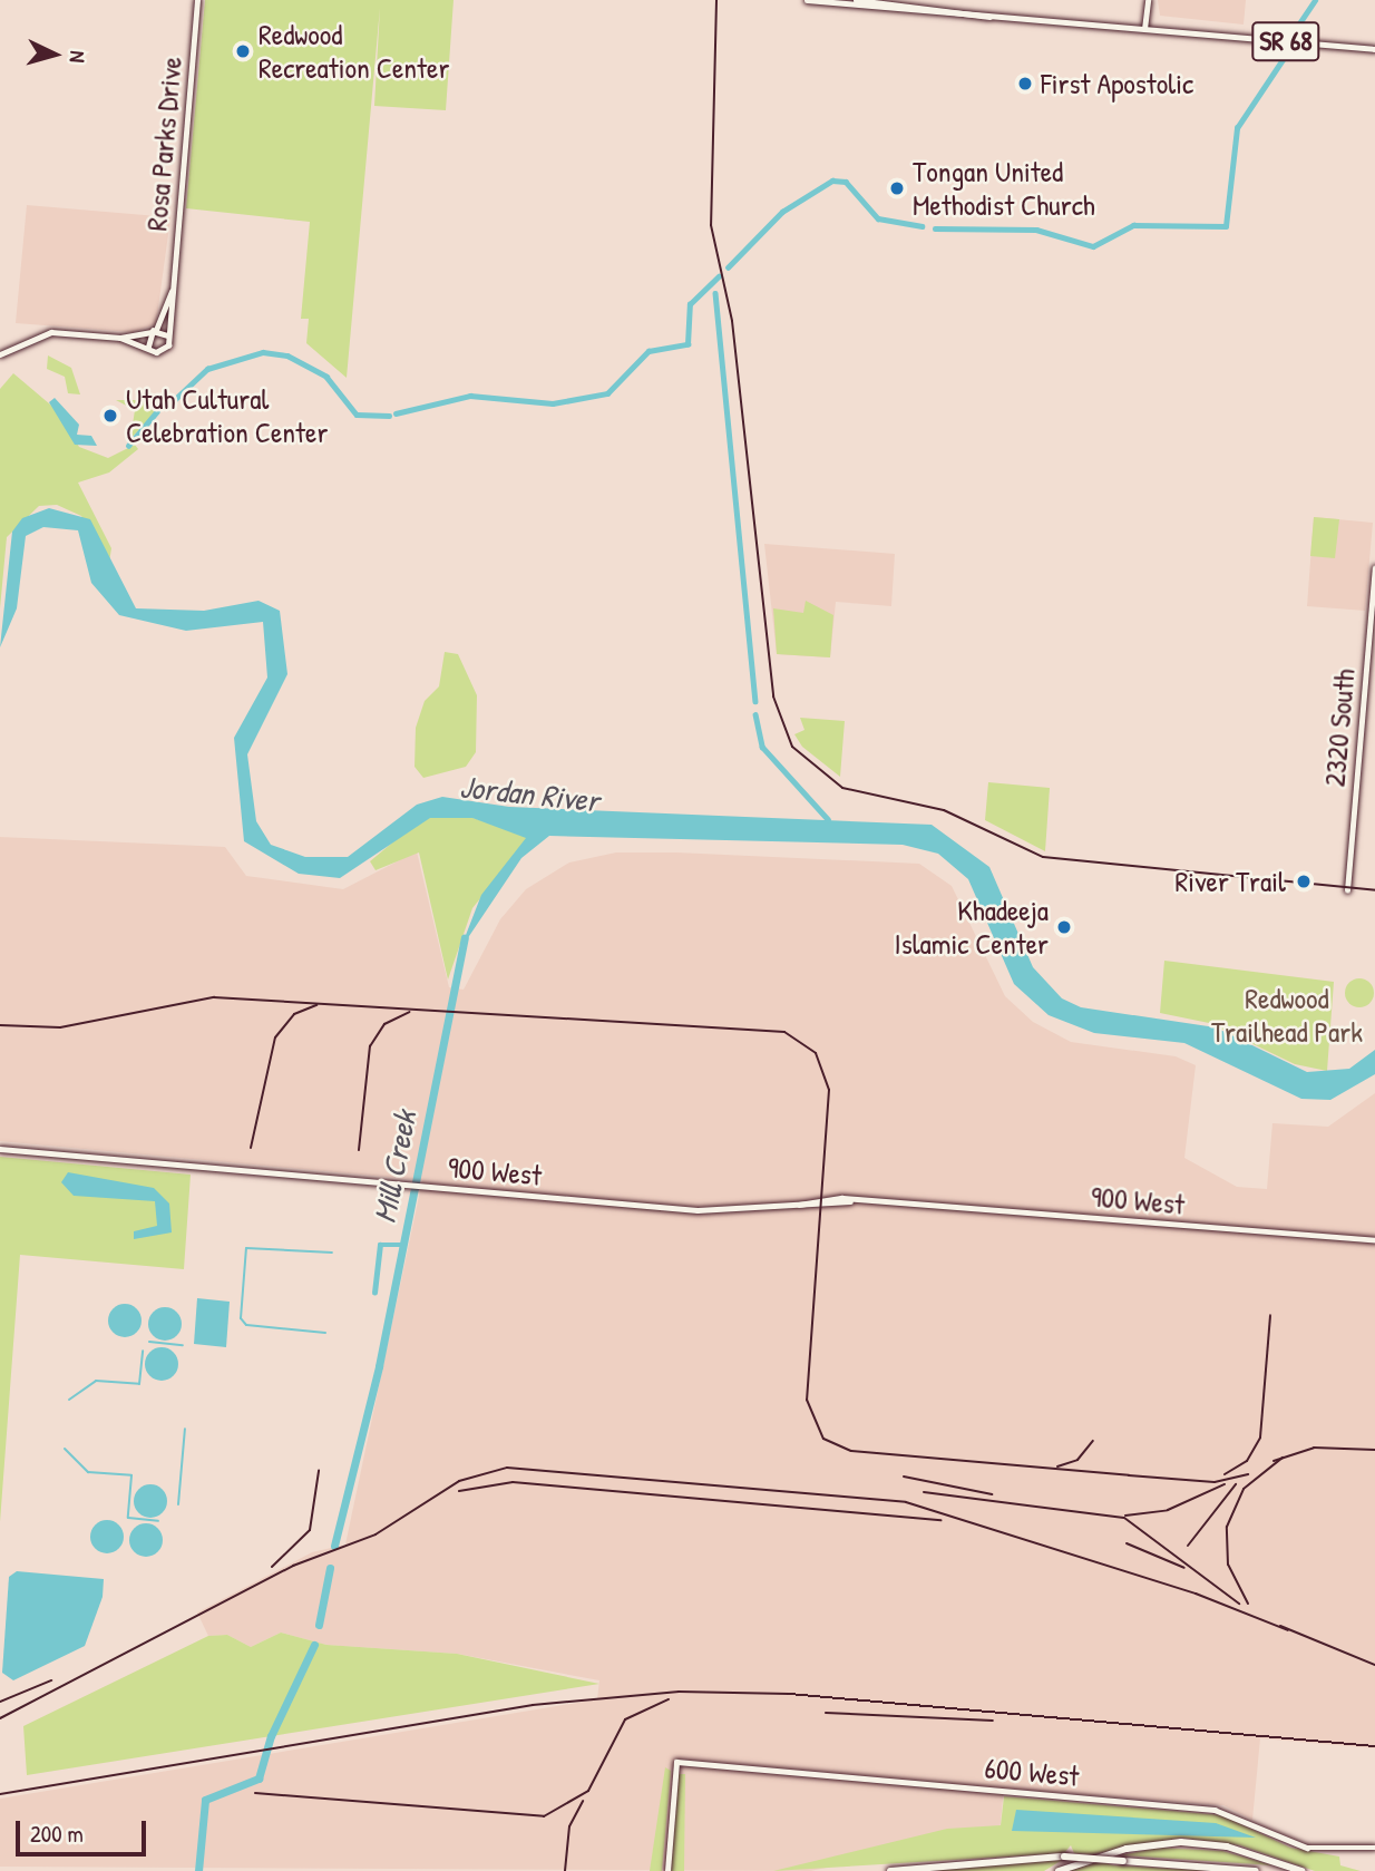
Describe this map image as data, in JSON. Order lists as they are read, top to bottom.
{
  "streets": {
    "main road": ["SR 68"],
    "street": [
      "Rosa Parks Drive",
      "2320 South",
      "900 West",
      "600 West"
    ]
  },
  "water": ["Jordan River", "Mill Creek"],
  "parks": ["Redwood Trailhead Park"],
  "places": [
    "Redwood Recreation Center",
    "First Apostolic",
    "Tongan United Methodist Church",
    "Utah Cultural Celebration Center",
    "River Trail",
    "Khadeeja Islamic Center"
  ],
  "scale_bar": "200 m",
  "north": "right"
}
